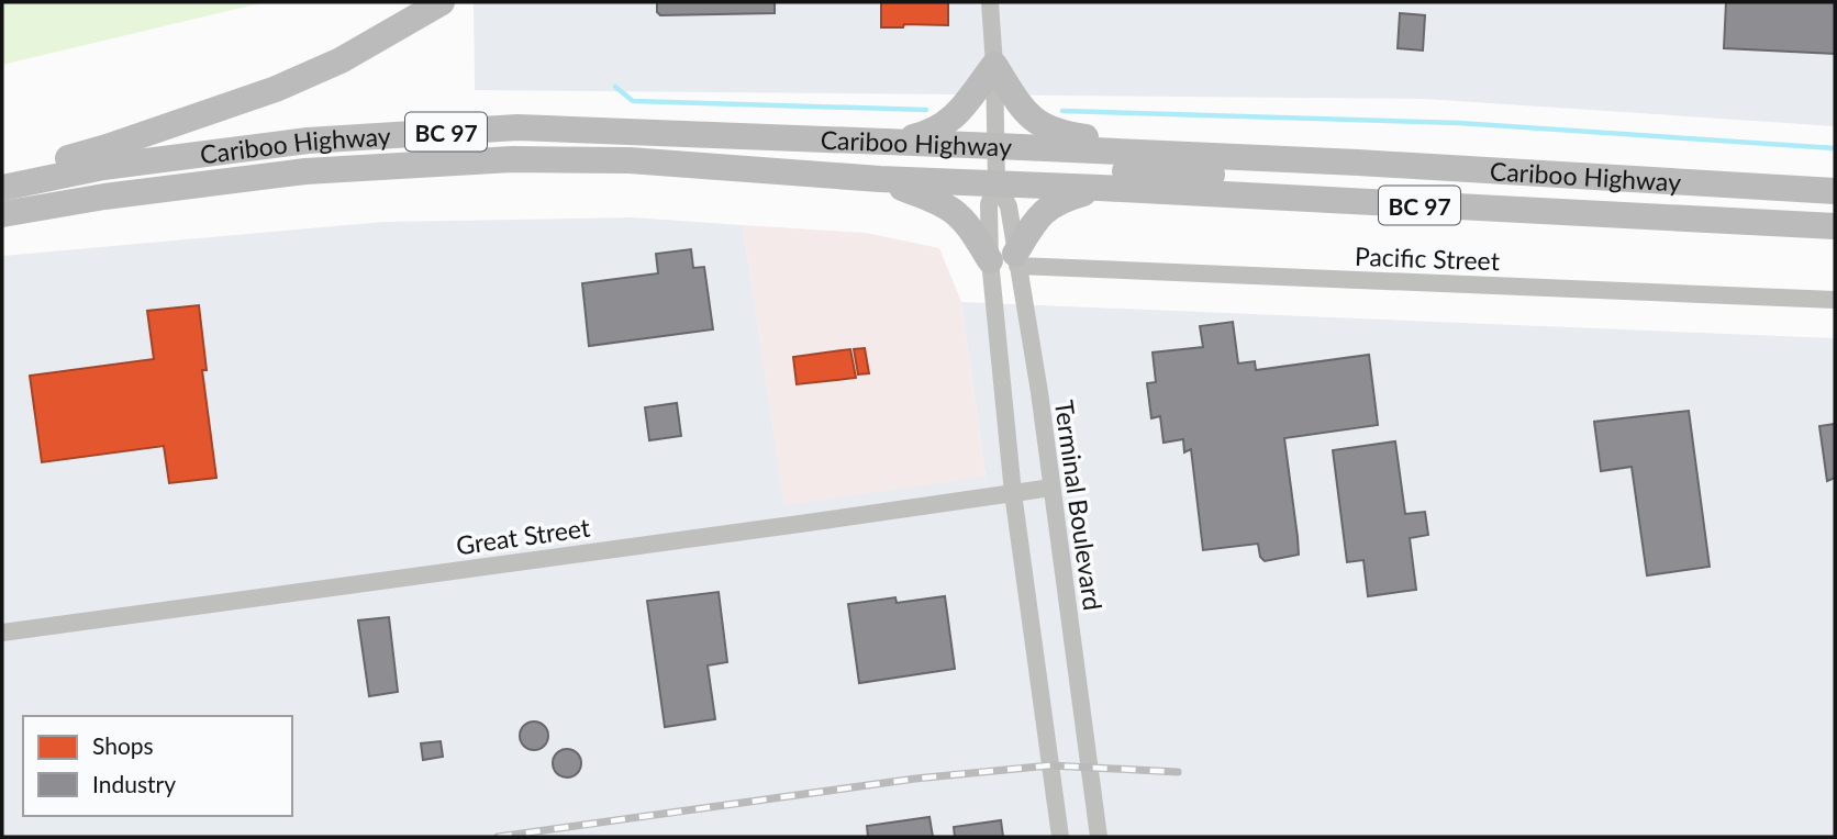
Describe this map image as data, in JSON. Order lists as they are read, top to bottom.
{
  "streets": {
    "highway": ["BC 97", "Cariboo Highway"],
    "street": ["Pacific Street", "Terminal Boulevard", "Great Street"]
  },
  "crossings": [
    ["Cariboo Highway", "Terminal Boulevard"],
    ["Pacific Street", "Terminal Boulevard"],
    ["Terminal Boulevard", "Great Street"]
  ],
  "legend": ["Shops", "Industry"]
}
